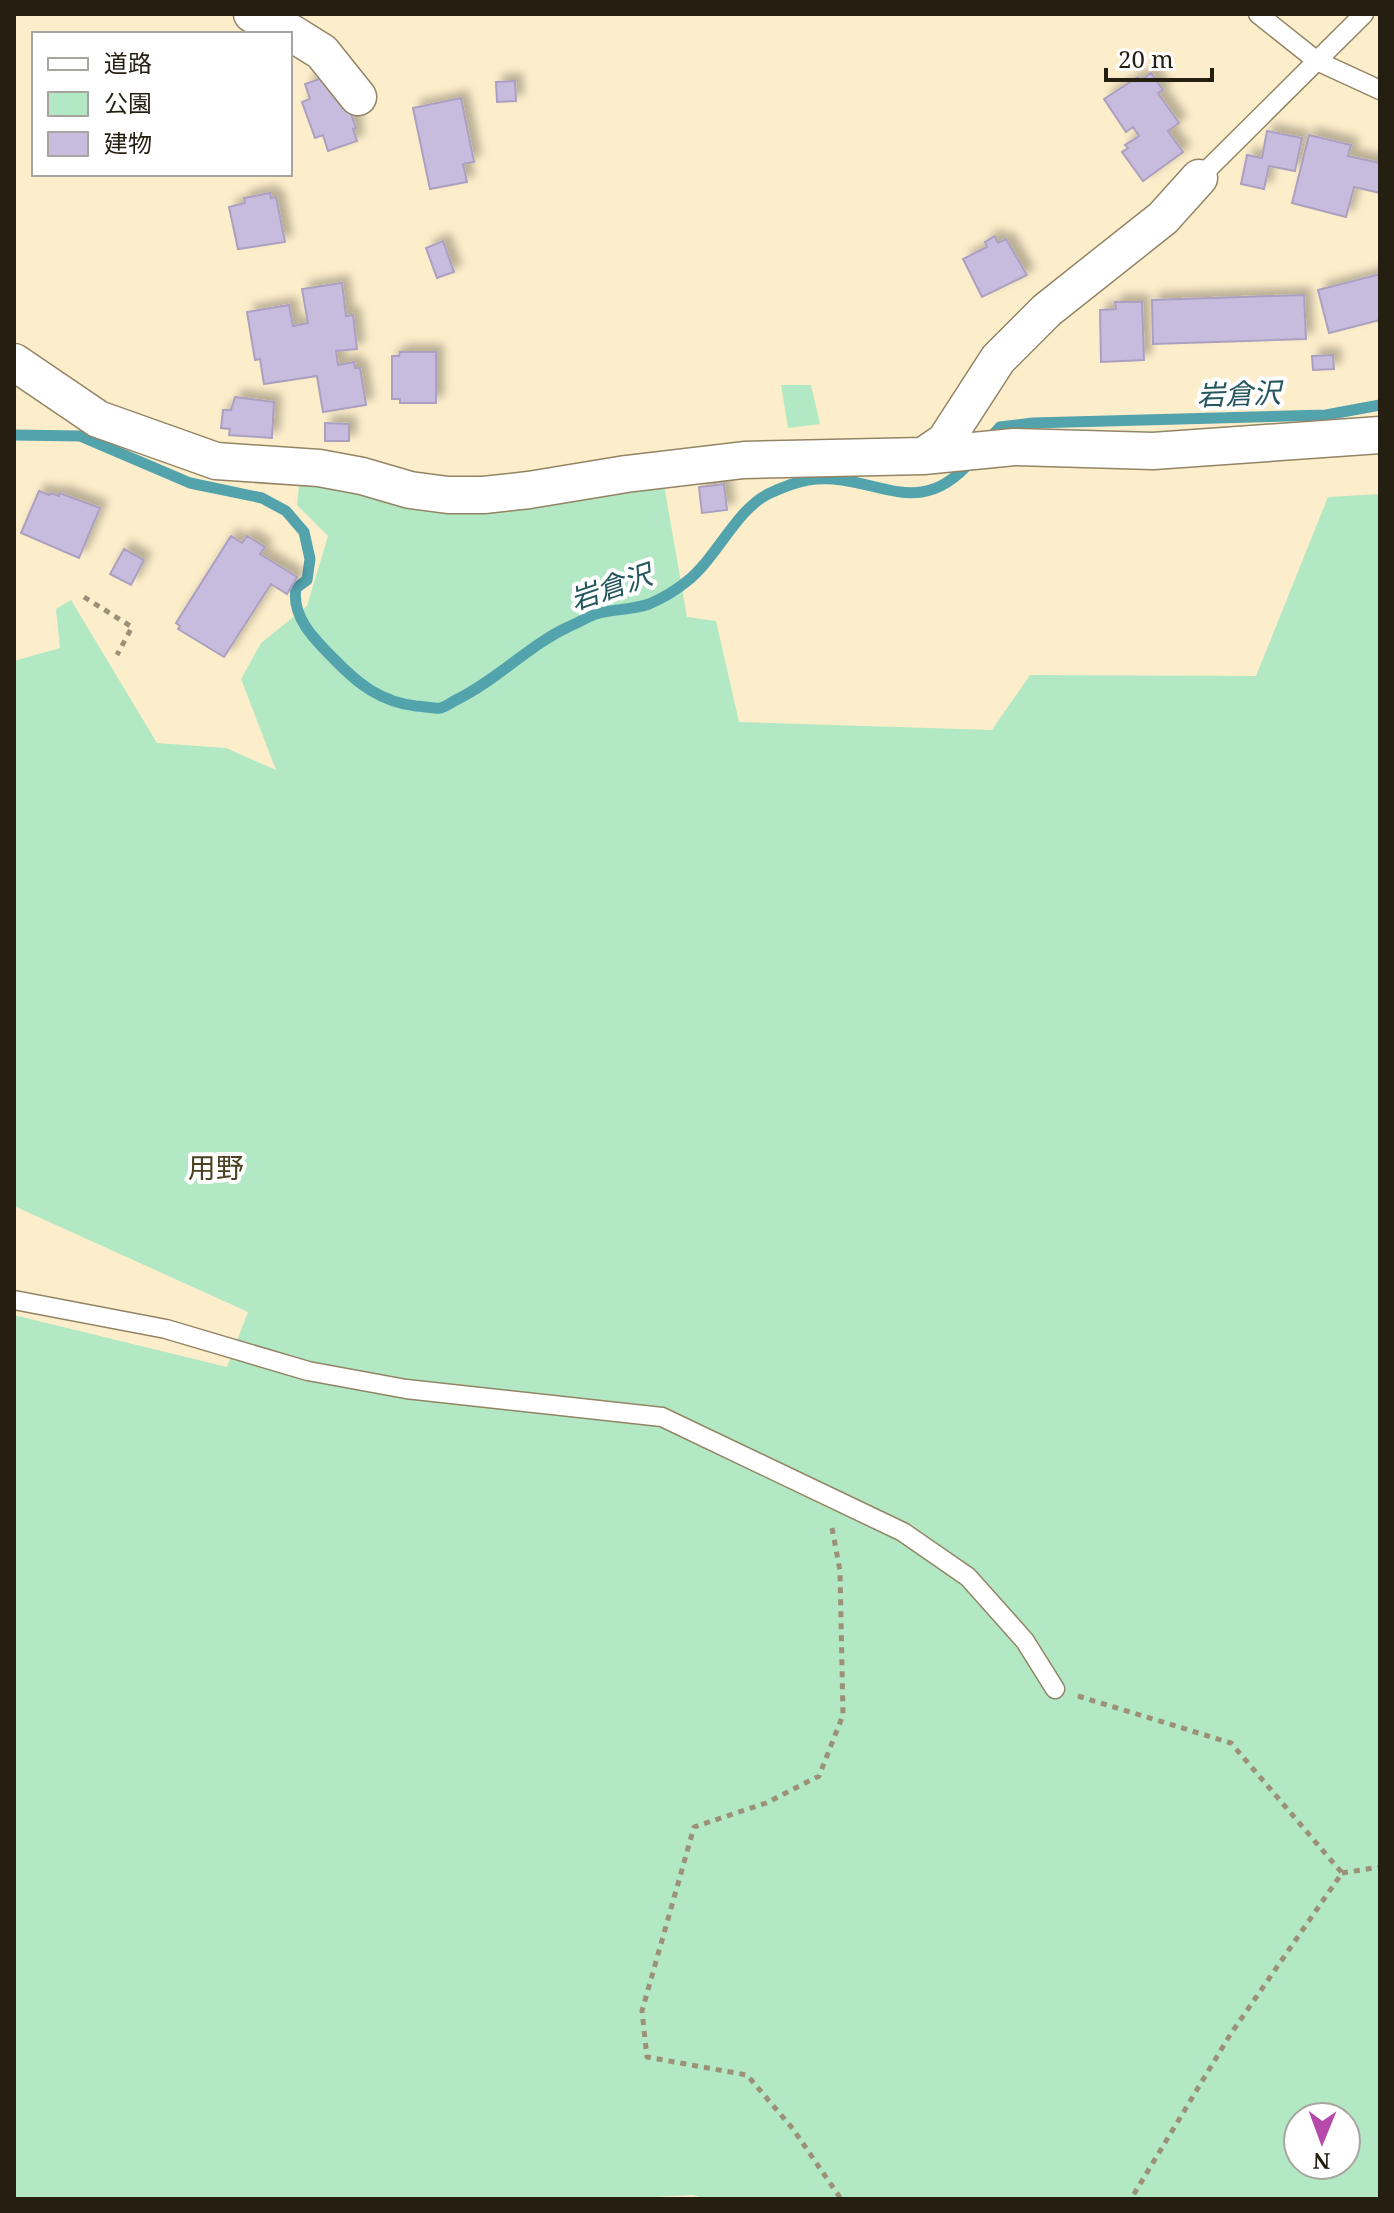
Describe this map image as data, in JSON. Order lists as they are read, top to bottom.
{
  "districts": ["用野"],
  "water": ["岩倉沢"],
  "legend": ["道路", "公園", "建物"],
  "scale_bar": "20 m",
  "north": "bottom"
}
